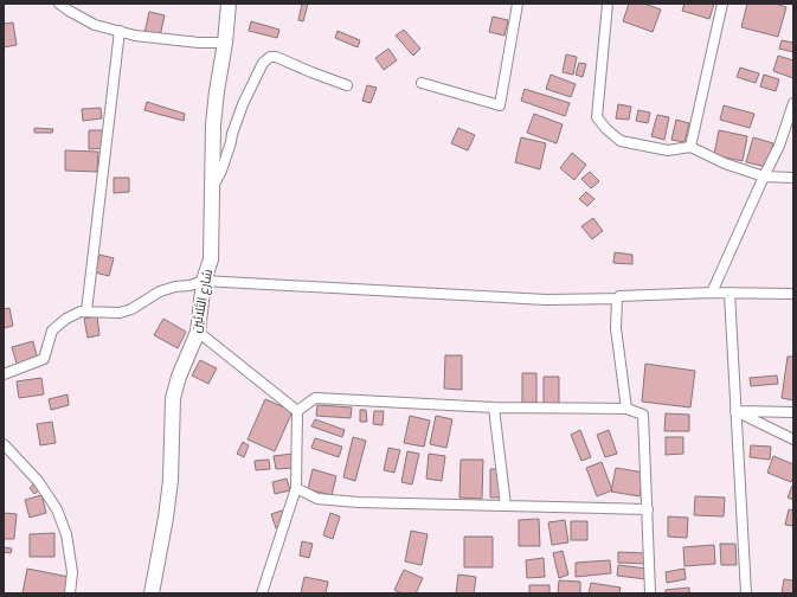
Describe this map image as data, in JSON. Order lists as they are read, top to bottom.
{
  "streets": {
    "street": ["شارع الثلاثين"]
  }
}
